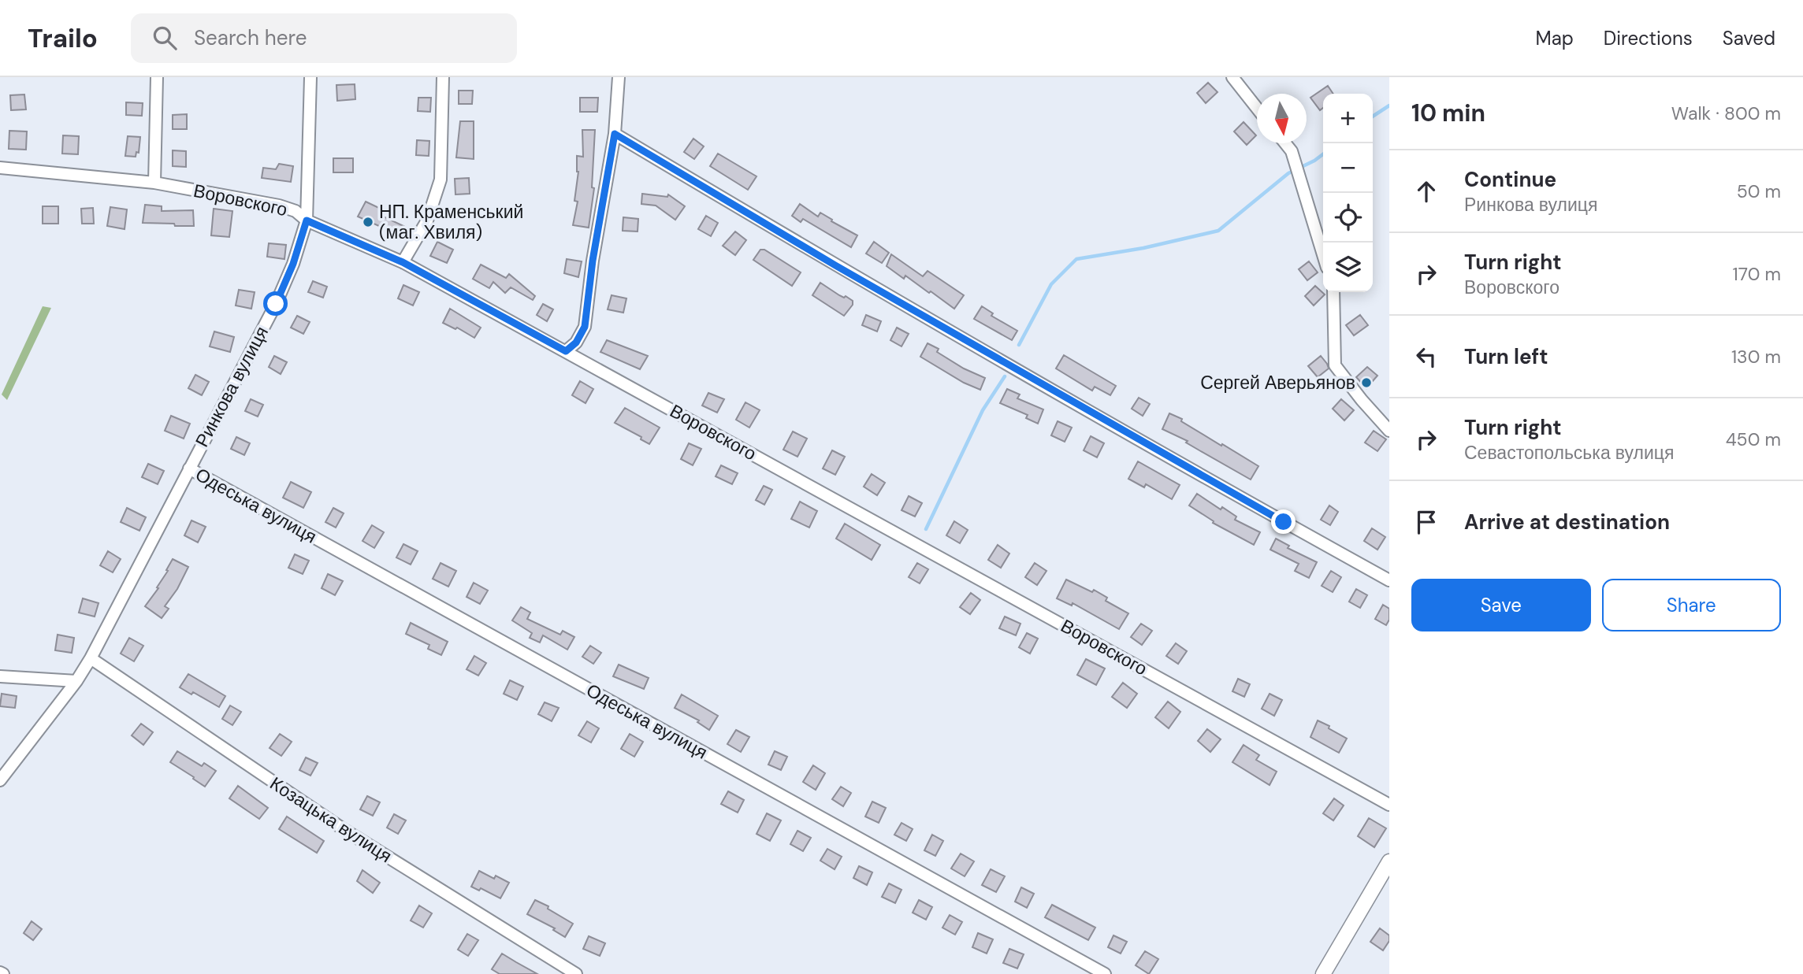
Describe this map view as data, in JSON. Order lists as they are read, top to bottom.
{
  "streets": {
    "street": [
      "Воровского",
      "Ринкова вулиця",
      "Одеська вулиця",
      "Козацька вулиця"
    ]
  },
  "crossings": [
    ["Воровского", "Ринкова вулиця"],
    ["Ринкова вулиця", "Одеська вулиця"],
    ["Ринкова вулиця", "Козацька вулиця"]
  ],
  "places": ["НП. Краменський (маг. Хвиля)", "Сергей Аверьянов"],
  "north": "bottom",
  "page": {
    "header": "Trailo",
    "search": "Search here",
    "nav": ["Map", "Directions", "Saved"],
    "heading": ["10 min", "Walk · 800 m"],
    "map_buttons": ["+", "−"],
    "list": [
      ["Continue", "Ринкова вулиця", "50 m"],
      ["Turn right", "Воровского", "170 m"],
      ["Turn left", "130 m"],
      ["Turn right", "Севастопольська вулиця", "450 m"],
      "Arrive at destination"
    ],
    "buttons": ["Save", "Share"]
  }
}
